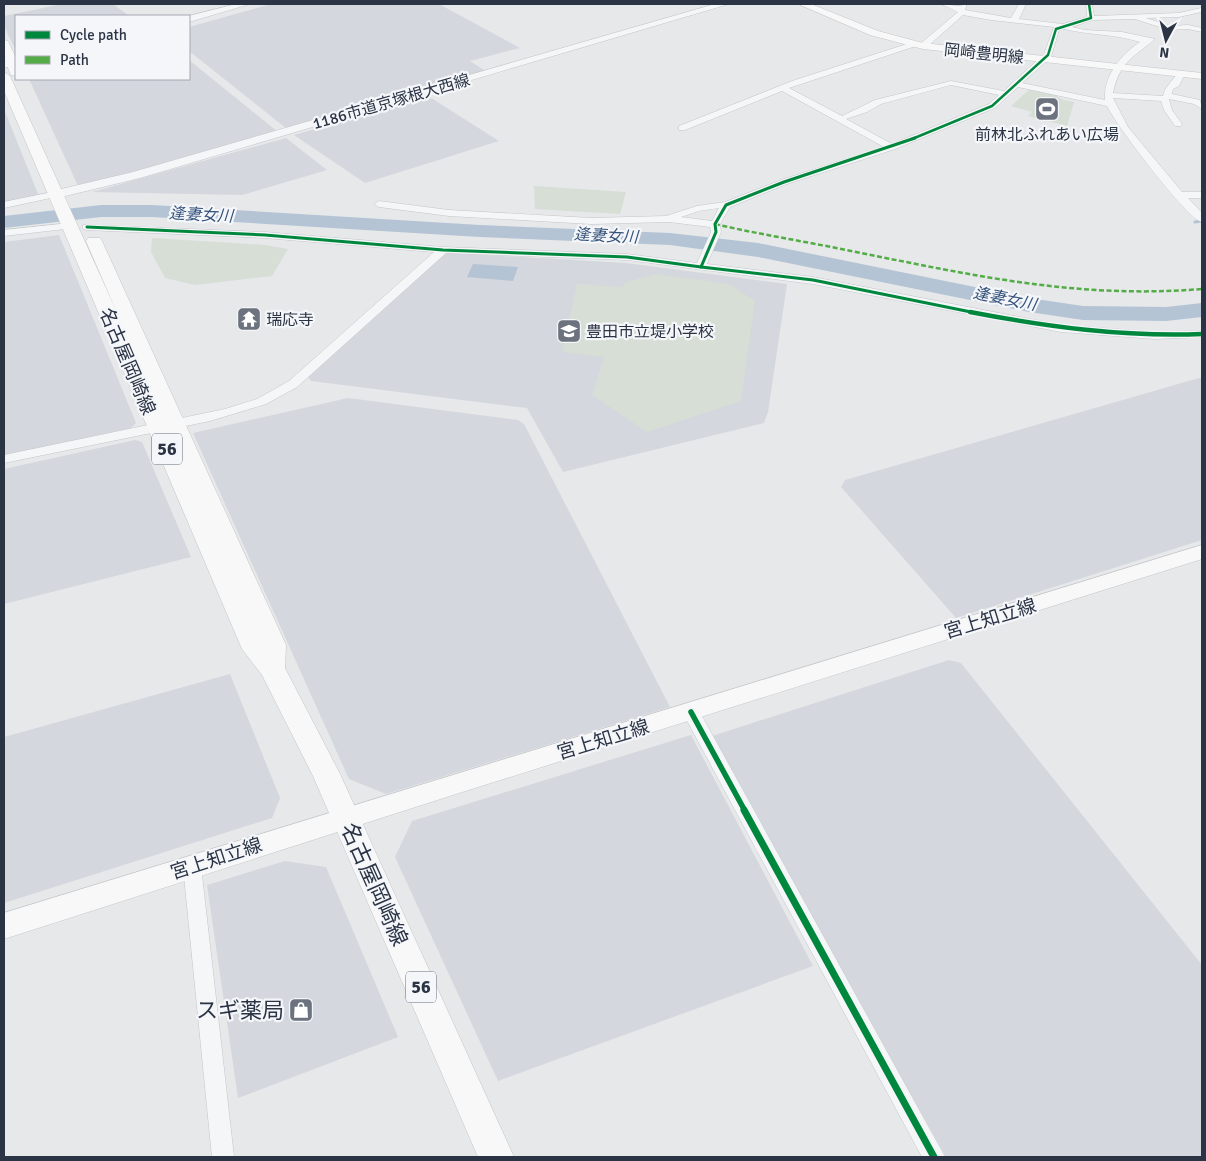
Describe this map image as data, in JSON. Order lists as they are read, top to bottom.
{
  "streets": {
    "main road": [
      "岡崎豊明線",
      "名古屋岡崎線",
      "56",
      "宮上知立線"
    ],
    "street": ["1186市道京塚根大西線"]
  },
  "crossings": [
    ["1186市道京塚根大西線", "名古屋岡崎線"],
    ["名古屋岡崎線", "宮上知立線"]
  ],
  "water": ["逢妻女川"],
  "places": {
    "sports": ["前林北ふれあい広場"],
    "temple": ["瑞応寺"],
    "school or university": ["豊田市立堤小学校"],
    "shop": ["スギ薬局"]
  },
  "legend": ["Cycle path", "Path"],
  "north": "bottom"
}
